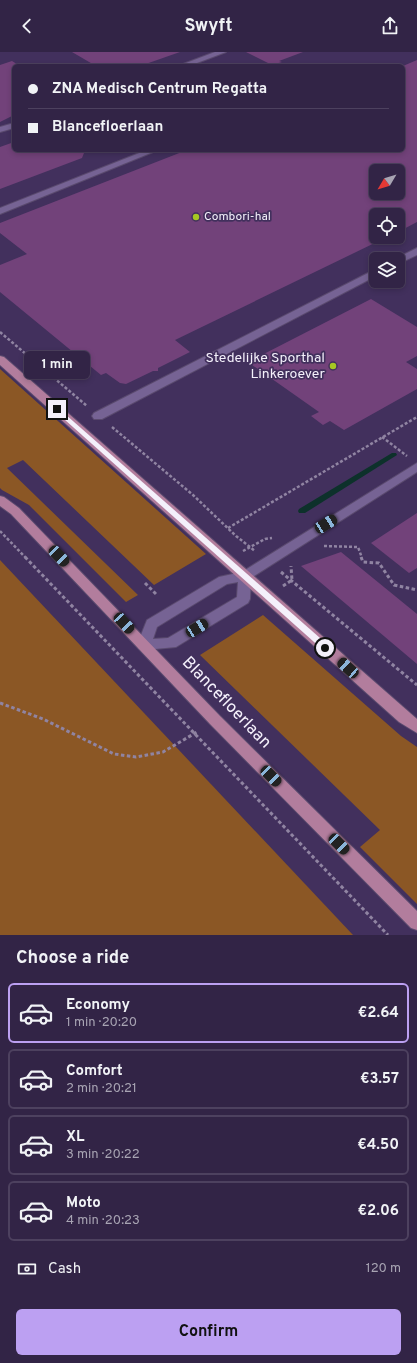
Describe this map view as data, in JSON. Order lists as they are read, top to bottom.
{
  "streets": {
    "main road": ["Blancefloerlaan"]
  },
  "places": ["Combori-hal", "Stedelijke Sporthal Linkeroever"],
  "north": "bottom left",
  "page": {
    "header": "Swyft",
    "banner": ["ZNA Medisch Centrum Regatta", "Blancefloerlaan"],
    "bubble": "1 min",
    "heading": "Choose a ride",
    "list": [
      {
        "name": "Economy",
        "note": "1 min · 20:20",
        "value": "€2.64"
      },
      {
        "name": "Comfort",
        "note": "2 min · 20:21",
        "value": "€3.57"
      },
      {
        "name": "XL",
        "note": "3 min · 20:22",
        "value": "€4.50"
      },
      {
        "name": "Moto",
        "note": "4 min · 20:23",
        "value": "€2.06"
      }
    ],
    "pay": ["Cash", "120 m"],
    "buttons": "Confirm"
  }
}
